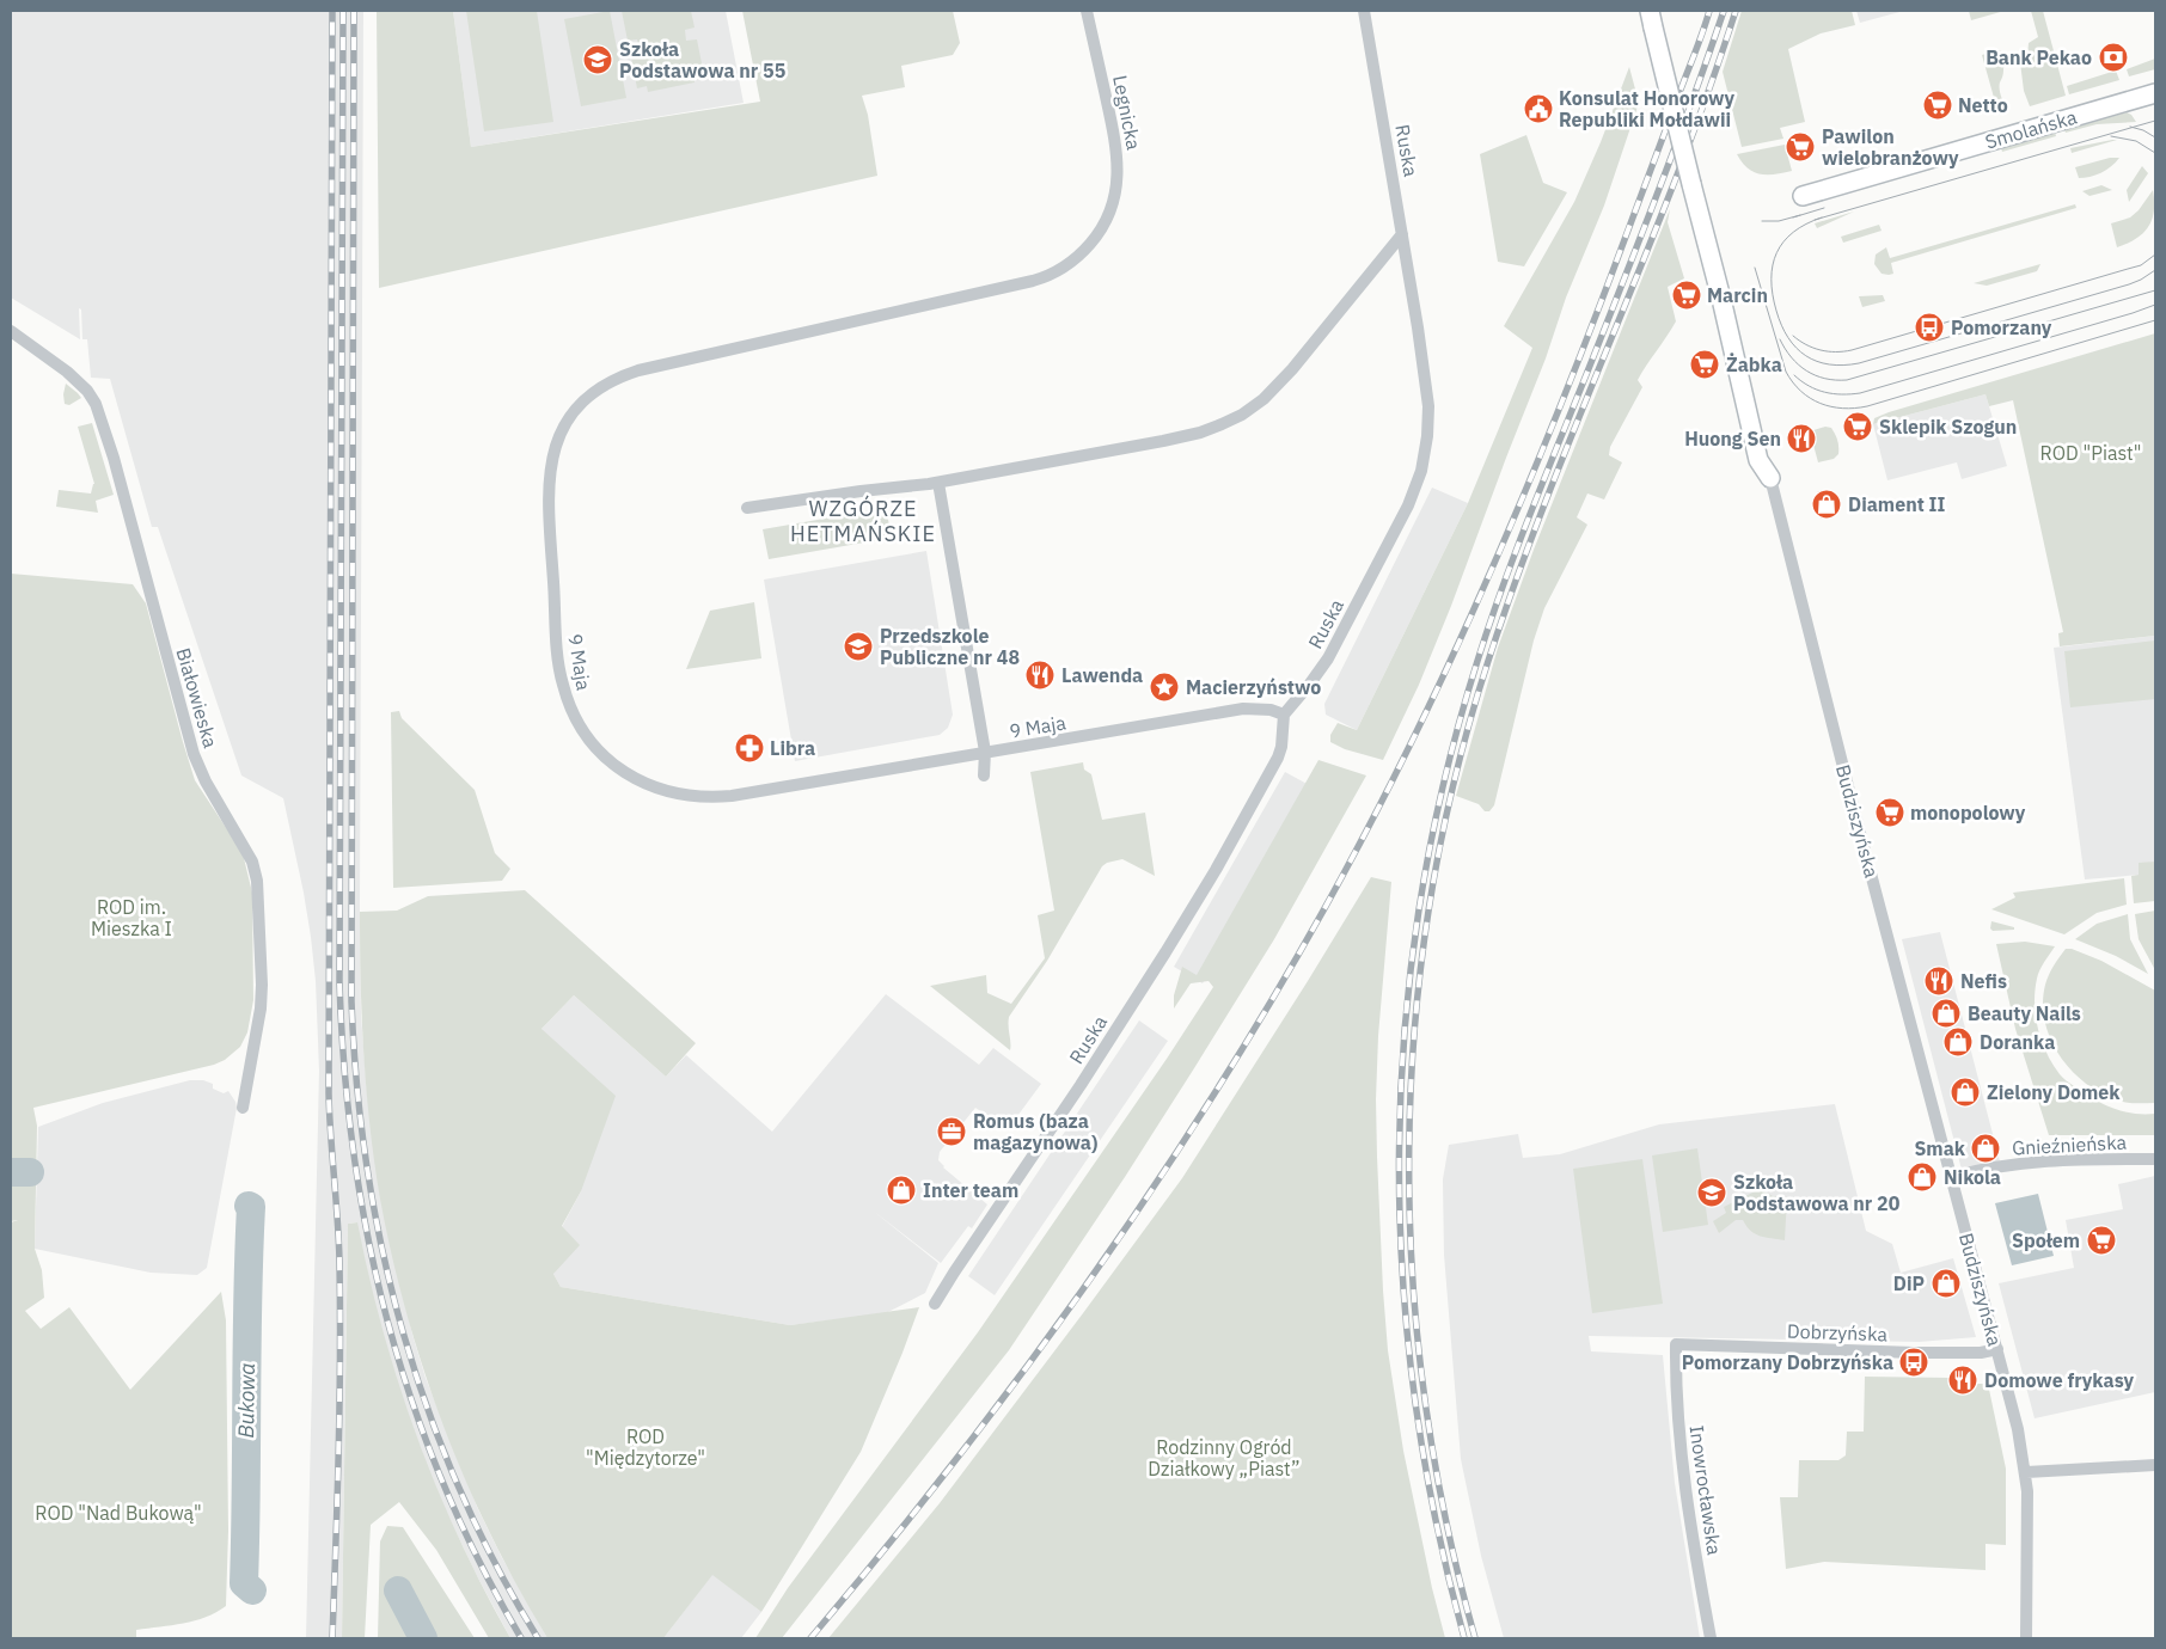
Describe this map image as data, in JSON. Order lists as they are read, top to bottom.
{
  "streets": {
    "street": [
      "Legnicka",
      "Smolańska",
      "Ruska",
      "9 Maja",
      "Białowieska",
      "Budziszyńska",
      "Gnieźnieńska",
      "Dobrzyńska",
      "Inowrocławska"
    ]
  },
  "crossings": [
    ["Legnicka", "9 Maja"],
    ["Ruska", "9 Maja"],
    ["Budziszyńska", "Gnieźnieńska"],
    ["Budziszyńska", "Dobrzyńska"],
    ["Dobrzyńska", "Inowrocławska"]
  ],
  "districts": ["WZGÓRZE HETMAŃSKIE"],
  "water": ["Bukowa"],
  "parks": [
    "ROD \"Piast\"",
    "ROD im. Mieszka I",
    "ROD \"Międzytorze\"",
    "Rodzinny Ogród Działkowy „Piast”",
    "ROD \"Nad Bukową\""
  ],
  "places": {
    "bank": ["Bank Pekao"],
    "school or university": ["Szkoła Podstawowa nr 55", "Przedszkole Publiczne nr 48", "Szkoła Podstawowa nr 20"],
    "supermarket": [
      "Netto",
      "Pawilon wielobranżowy",
      "Marcin",
      "Żabka",
      "Sklepik Szogun",
      "monopolowy",
      "Społem"
    ],
    "public building": ["Konsulat Honorowy Republiki Mołdawii"],
    "bus stop": ["Pomorzany", "Pomorzany Dobrzyńska"],
    "restaurant": [
      "Huong Sen",
      "Lawenda",
      "Nefis",
      "Domowe frykasy"
    ],
    "shop": [
      "Diament II",
      "Beauty Nails",
      "Doranka",
      "Zielony Domek",
      "Smak",
      "Nikola",
      "Inter team",
      "DiP"
    ],
    "place": ["Macierzyństwo"],
    "pharmacy": ["Libra"],
    "office": ["Romus (baza magazynowa)"]
  }
}
